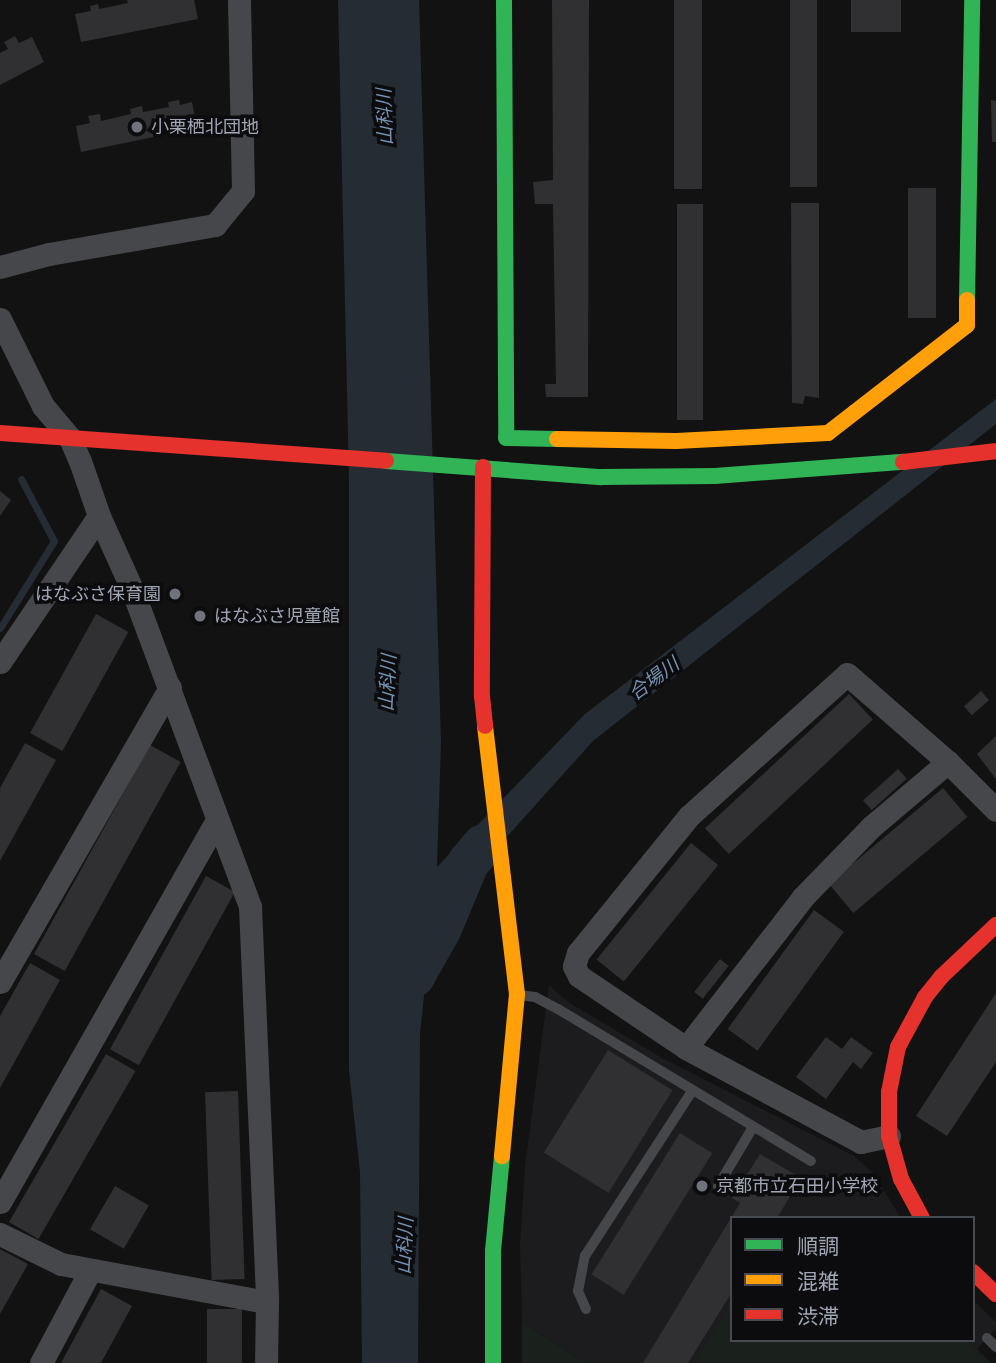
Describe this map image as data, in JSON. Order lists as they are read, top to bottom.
{
  "water": ["山科川", "合場川"],
  "places": [
    "小栗栖北団地",
    "はなぶさ保育園",
    "はなぶさ児童館",
    "京都市立石田小学校"
  ],
  "legend": ["順調", "混雑", "渋滞"]
}
